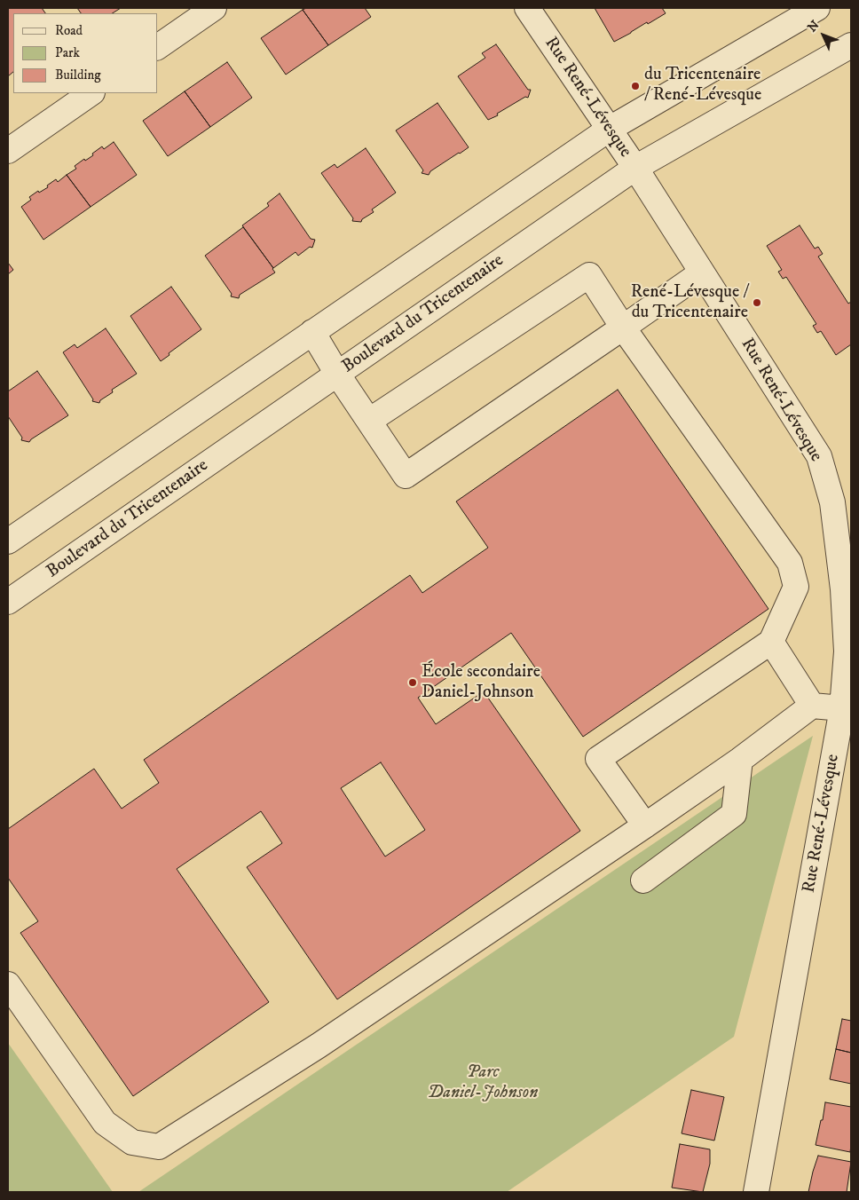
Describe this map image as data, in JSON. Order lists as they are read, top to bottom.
{
  "streets": {
    "street": ["Rue René-Lévesque", "Boulevard du Tricentenaire"]
  },
  "crossings": [
    ["Rue René-Lévesque", "Boulevard du Tricentenaire"]
  ],
  "parks": ["Parc Daniel-Johnson"],
  "places": ["du Tricentenaire / René-Lévesque", "René-Lévesque / du Tricentenaire", "École secondaire Daniel-Johnson"],
  "legend": ["Road", "Park", "Building"],
  "north": "top left"
}
